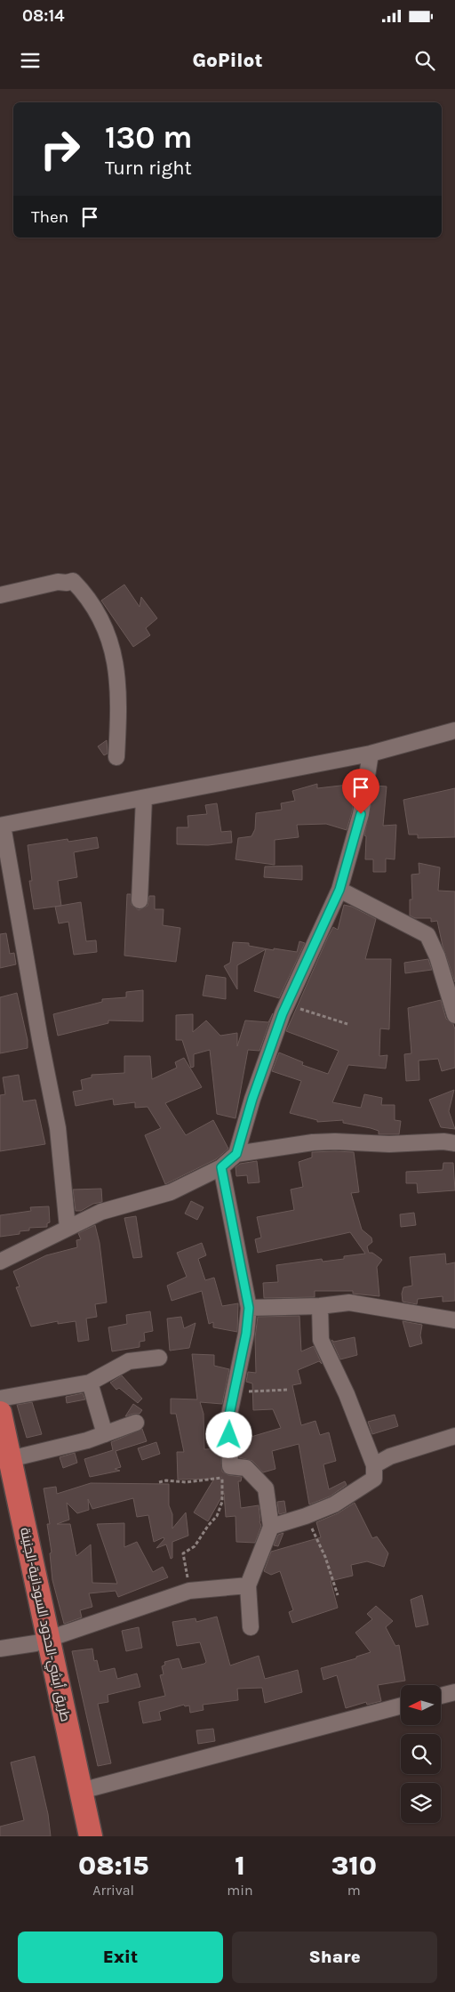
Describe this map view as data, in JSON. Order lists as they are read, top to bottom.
{
  "streets": {
    "highway": ["طريق أبشي-الحدود السودانية-الجنينة"]
  },
  "north": "left",
  "page": {
    "status": "08:14",
    "header": "GoPilot",
    "turn": ["130 m", "Turn right"],
    "then": "Then",
    "eta": [
      "08:15",
      "Arrival",
      "1",
      "min",
      "310",
      "m"
    ],
    "buttons": ["Exit", "Share"]
  }
}
